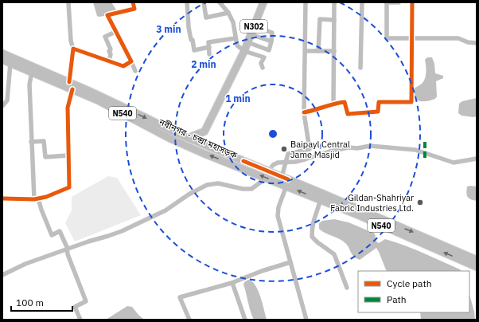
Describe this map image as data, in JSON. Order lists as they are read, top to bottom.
{
  "streets": {
    "highway": ["N302", "N540", "নবীনগর - চন্দ্রা মহাসড়ক"]
  },
  "crossings": [
    ["N302", "নবীনগর - চন্দ্রা মহাসড়ক"]
  ],
  "places": ["Baipayl Central Jame Masjid", "Gildan-Shahriyar Fabric Industries Ltd."],
  "legend": ["Cycle path", "Path"],
  "scale_bar": "100 m",
  "rings": ["3 min", "2 min", "1 min"]
}
